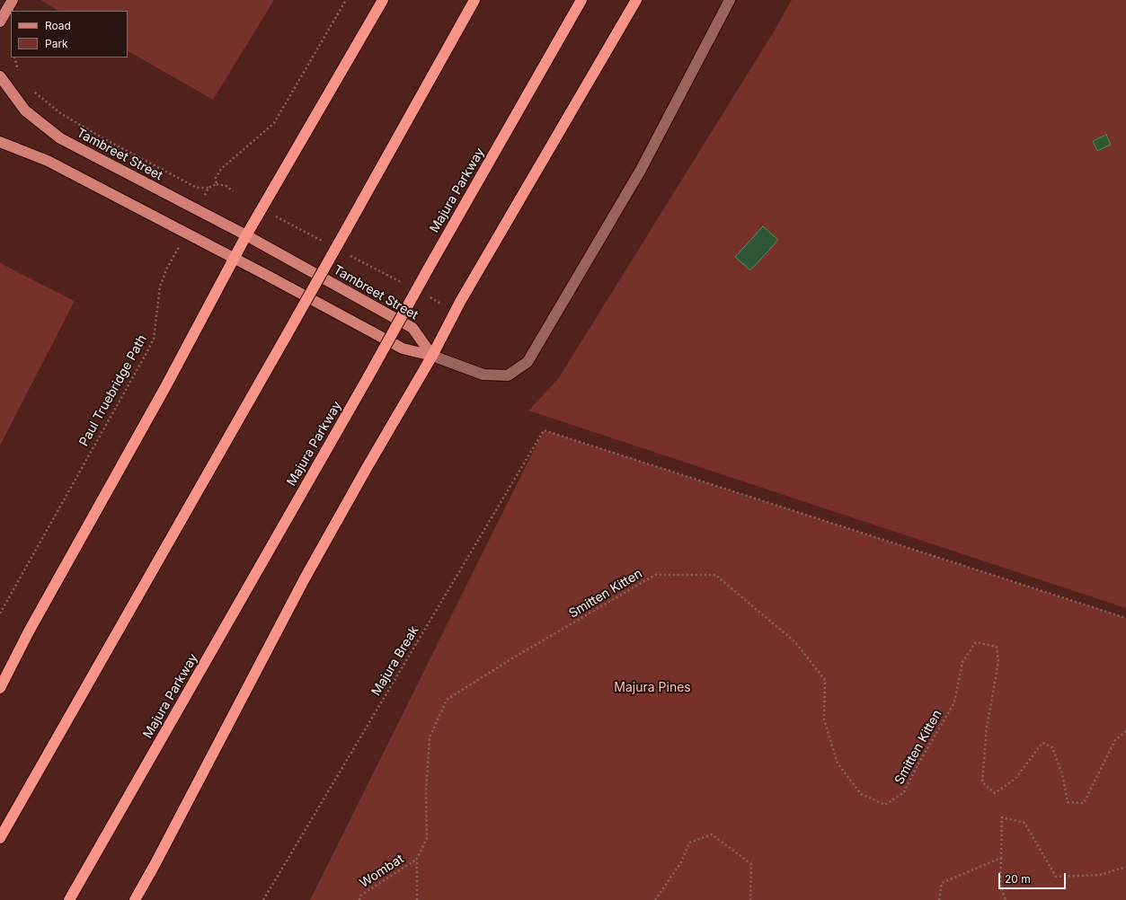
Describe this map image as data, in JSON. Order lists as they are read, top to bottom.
{
  "streets": {
    "highway": ["Majura Parkway"],
    "main road": ["Tambreet Street"],
    "path": [
      "Paul Truebridge Path",
      "Smitten Kitten",
      "Majura Break",
      "Wombat"
    ]
  },
  "crossings": [
    ["Smitten Kitten", "Wombat"]
  ],
  "parks": ["Majura Pines"],
  "legend": ["Road", "Park"],
  "scale_bar": "20 m"
}
